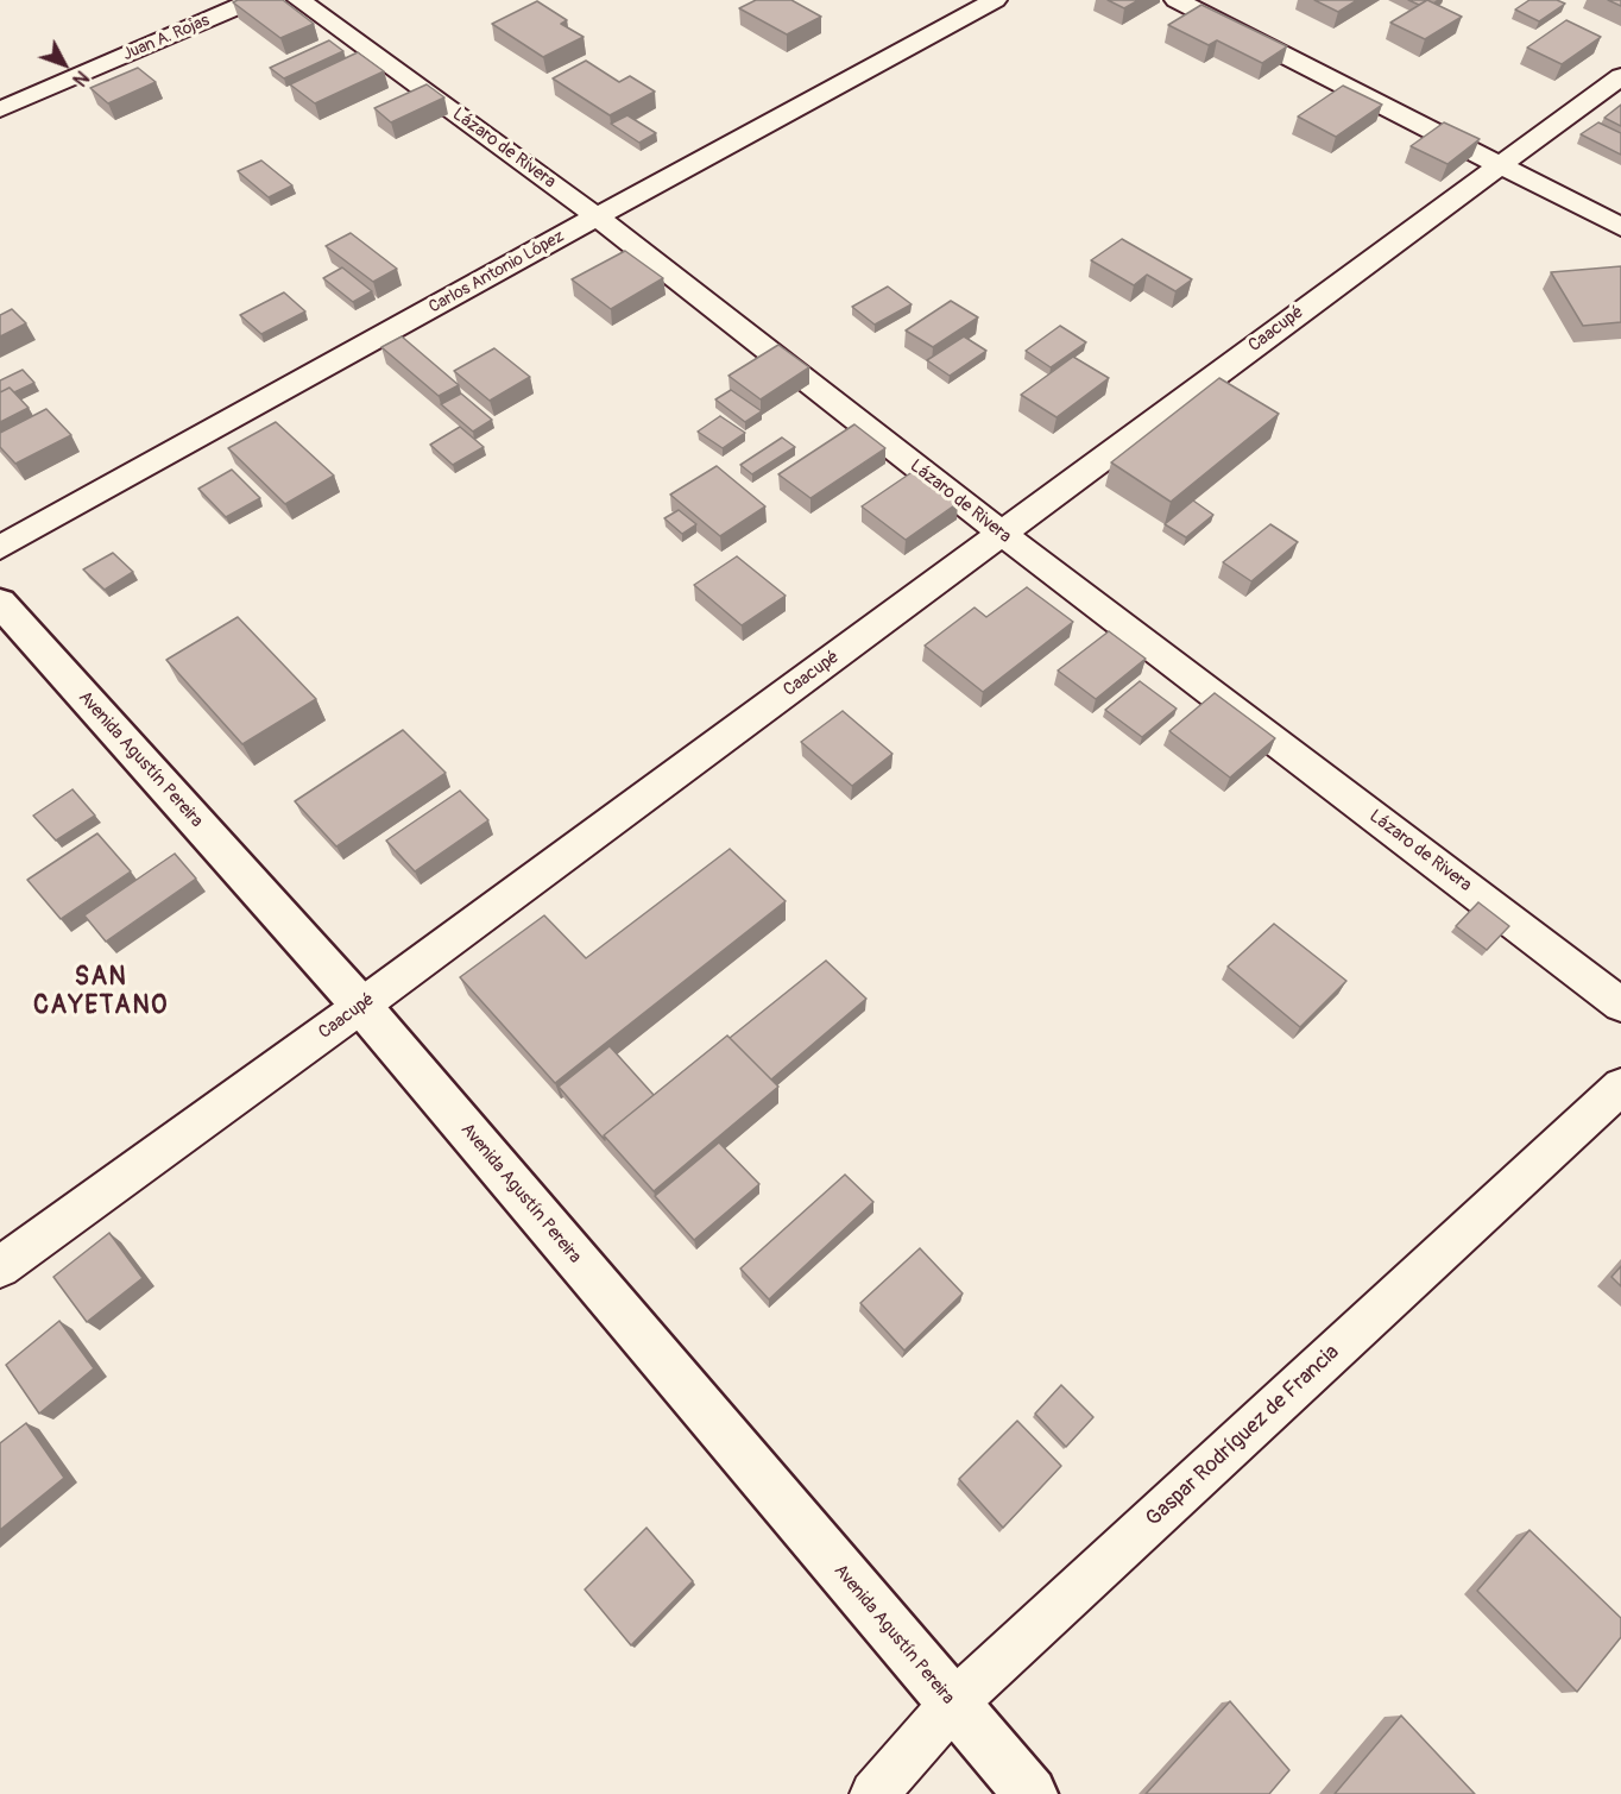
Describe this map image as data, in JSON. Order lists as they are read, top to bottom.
{
  "streets": {
    "main road": ["Avenida Agustín Pereira"],
    "street": [
      "Juan A. Rojas",
      "Lázaro de Rivera",
      "Carlos Antonio López",
      "Caacupé",
      "Gaspar Rodríguez de Francia"
    ]
  },
  "crossings": [
    ["Lázaro de Rivera", "Carlos Antonio López"],
    ["Lázaro de Rivera", "Caacupé"],
    ["Caacupé", "Avenida Agustín Pereira"],
    ["Avenida Agustín Pereira", "Gaspar Rodríguez de Francia"]
  ],
  "districts": ["SAN CAYETANO"],
  "north": "bottom right"
}
